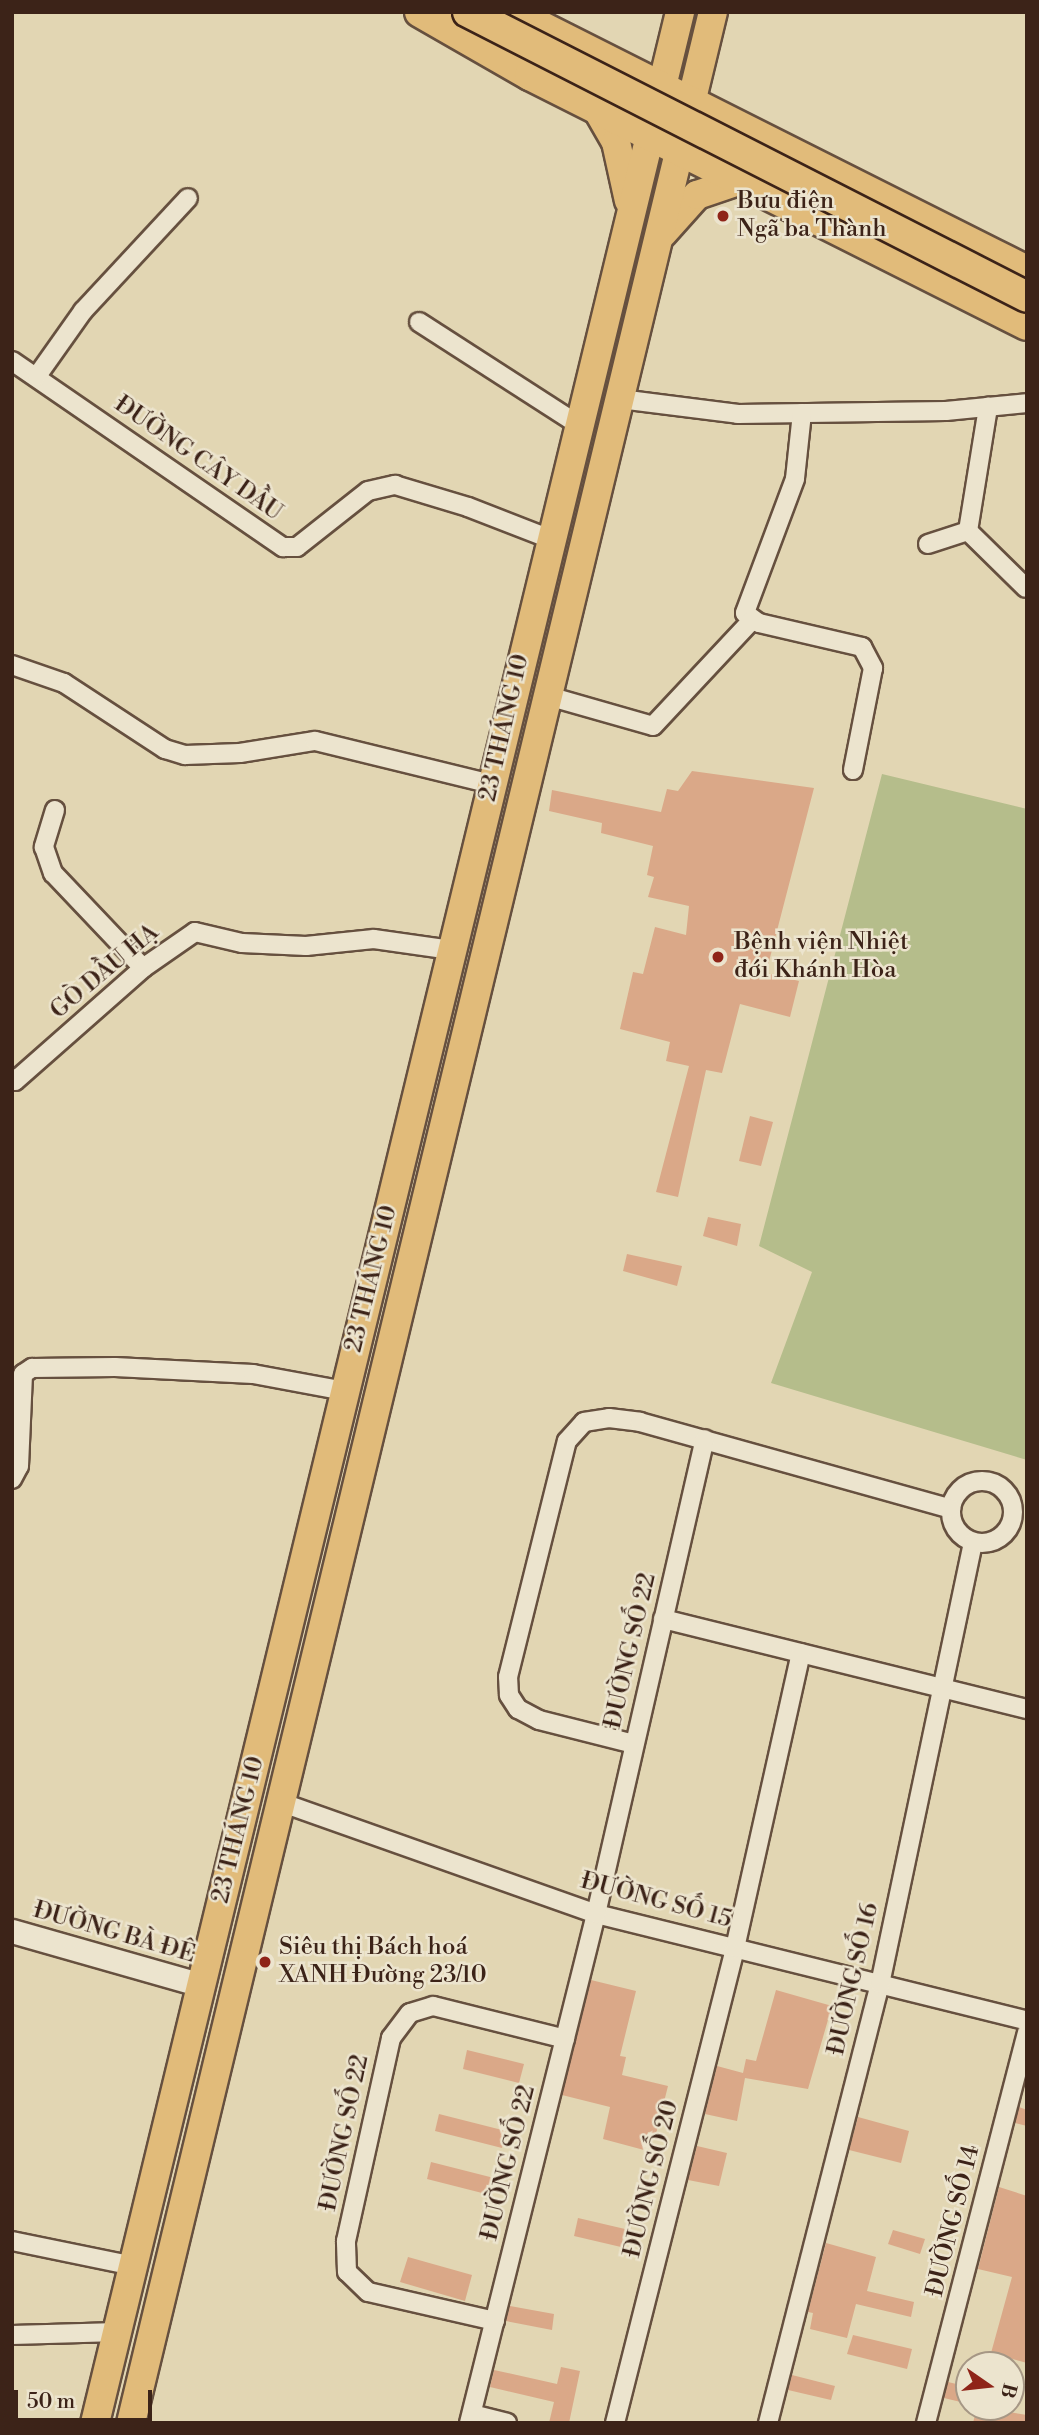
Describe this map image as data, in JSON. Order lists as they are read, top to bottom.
{
  "streets": {
    "main road": ["23 THÁNG 10"],
    "street": [
      "ĐƯỜNG CÂY DẦU",
      "GÒ DẦU HẠ",
      "ĐƯỜNG SỐ 22",
      "ĐƯỜNG SỐ 15",
      "ĐƯỜNG BÀ ĐÊ",
      "ĐƯỜNG SỐ 16",
      "ĐƯỜNG SỐ 20",
      "ĐƯỜNG SỐ 14"
    ]
  },
  "crossings": [
    ["ĐƯỜNG CÂY DẦU", "23 THÁNG 10"],
    ["23 THÁNG 10", "GÒ DẦU HẠ"],
    ["23 THÁNG 10", "ĐƯỜNG SỐ 15"],
    ["23 THÁNG 10", "ĐƯỜNG BÀ ĐÊ"],
    ["ĐƯỜNG SỐ 22", "ĐƯỜNG SỐ 15"],
    ["ĐƯỜNG SỐ 15", "ĐƯỜNG SỐ 16"],
    ["ĐƯỜNG SỐ 15", "ĐƯỜNG SỐ 20"]
  ],
  "places": ["Bưu điện Ngã ba Thành", "Bệnh viện Nhiệt đới Khánh Hòa", "Siêu thị Bách hoá XANH Đường 23/10"],
  "scale_bar": "50 m",
  "north": "right"
}
